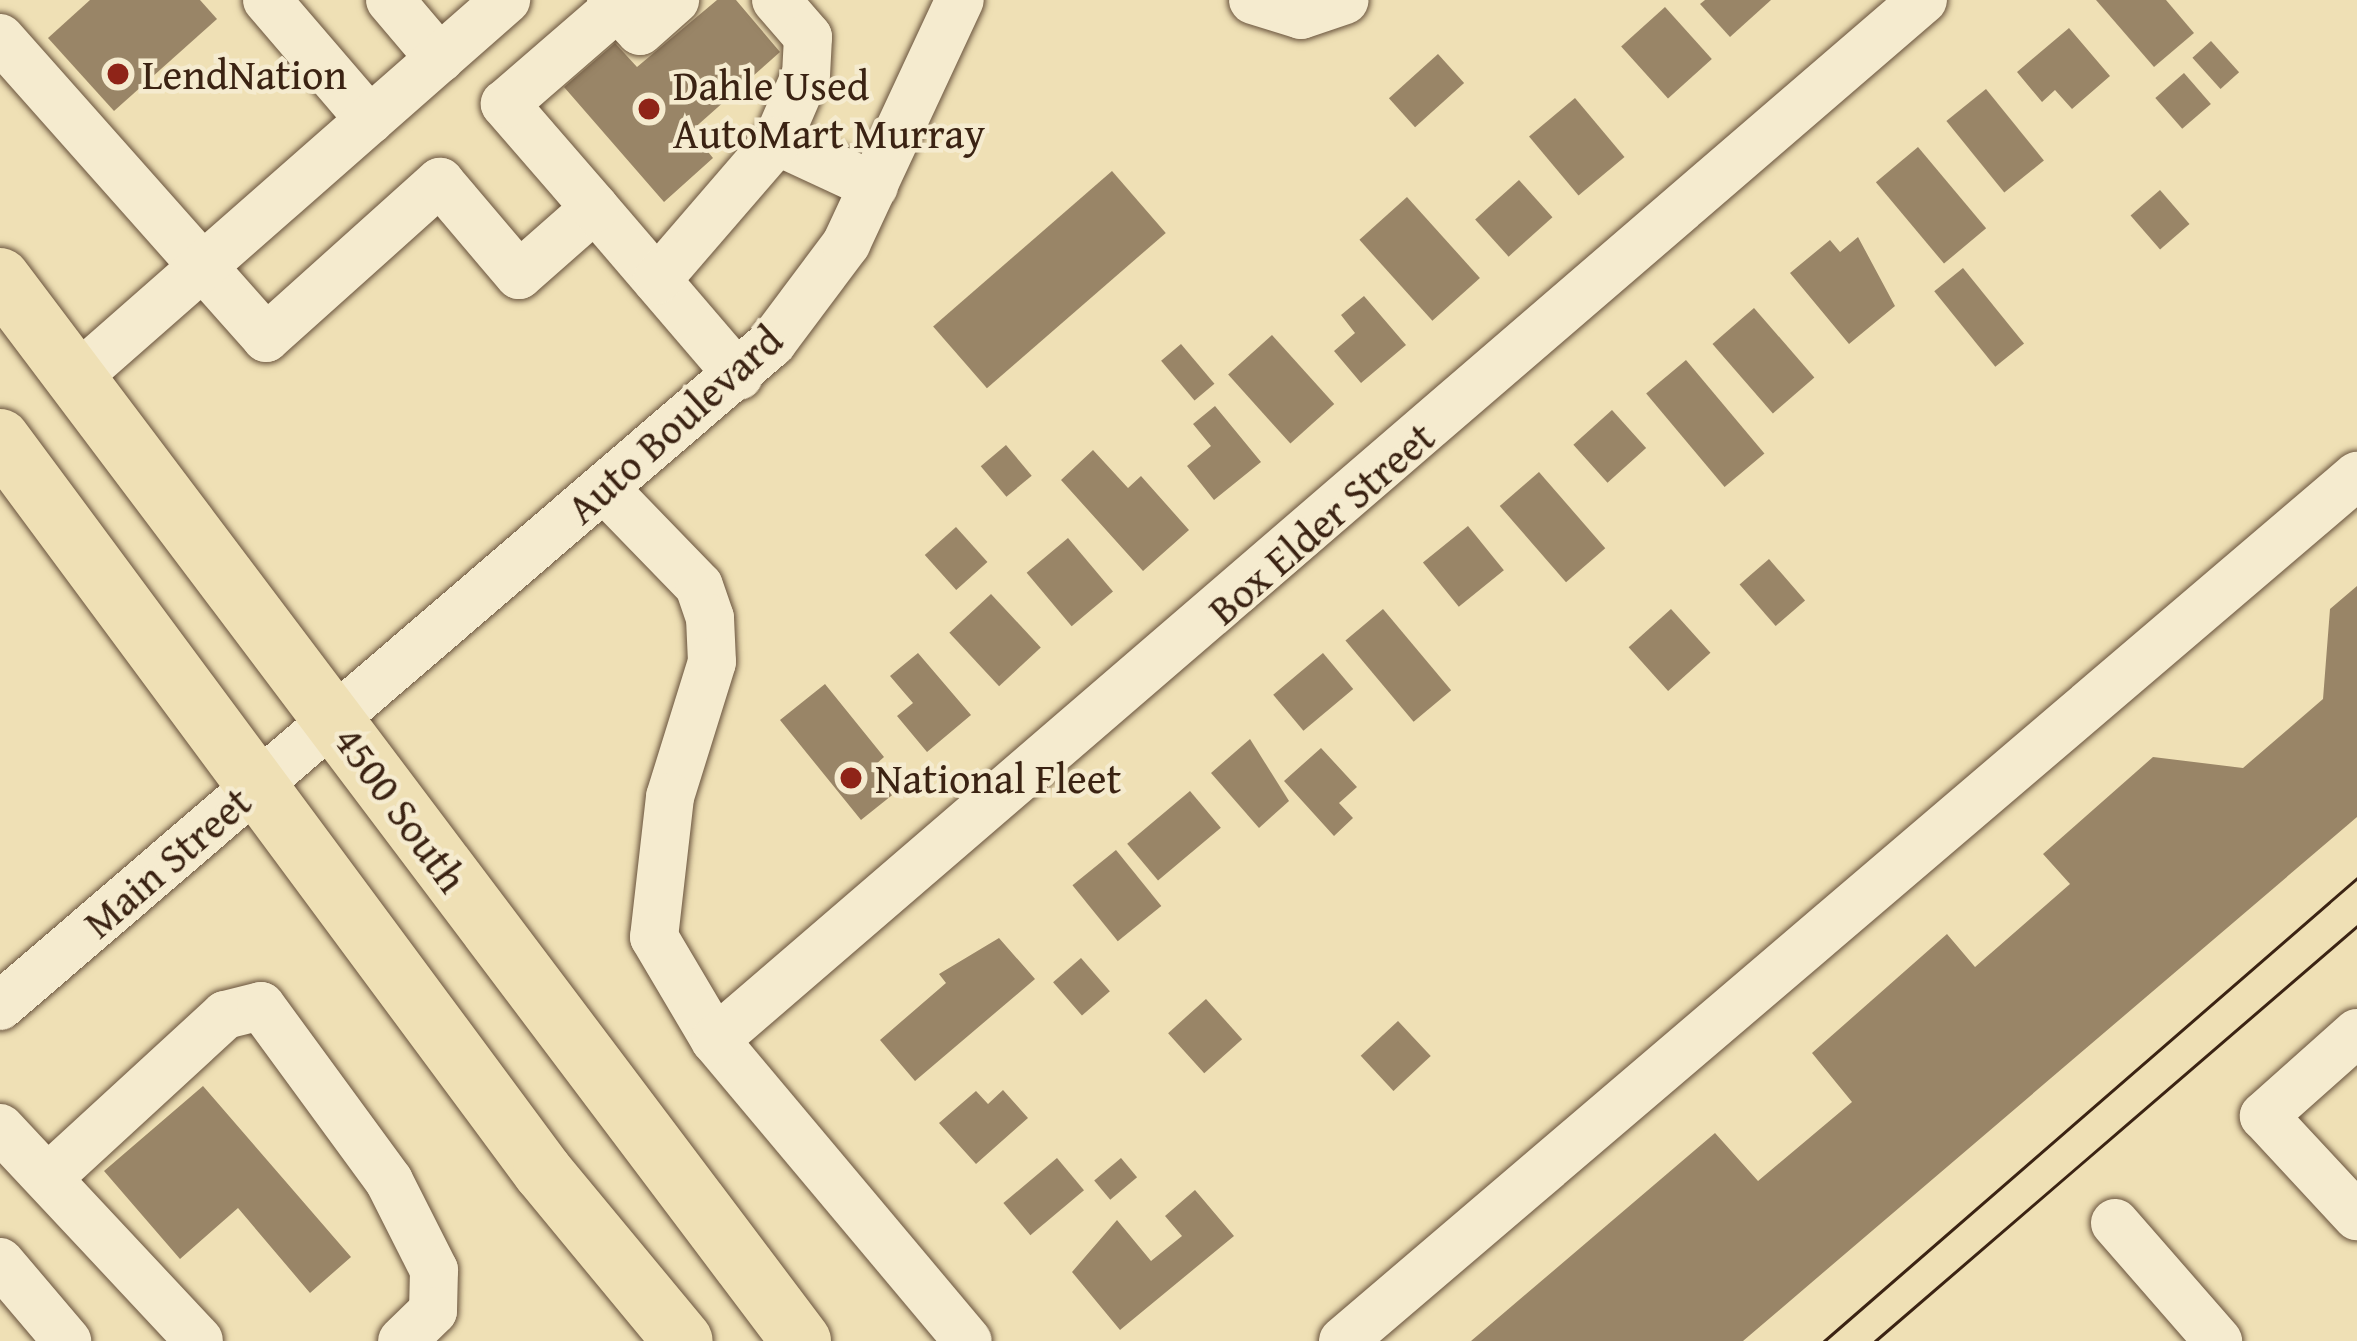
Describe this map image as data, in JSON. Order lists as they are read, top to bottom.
{
  "streets": {
    "main road": ["4500 South"],
    "street": ["Auto Boulevard", "Box Elder Street", "Main Street"]
  },
  "crossings": [
    ["Auto Boulevard", "4500 South"],
    ["Auto Boulevard", "Main Street"],
    ["4500 South", "Main Street"]
  ],
  "places": ["LendNation", "Dahle Used AutoMart Murray", "National Fleet"]
}
